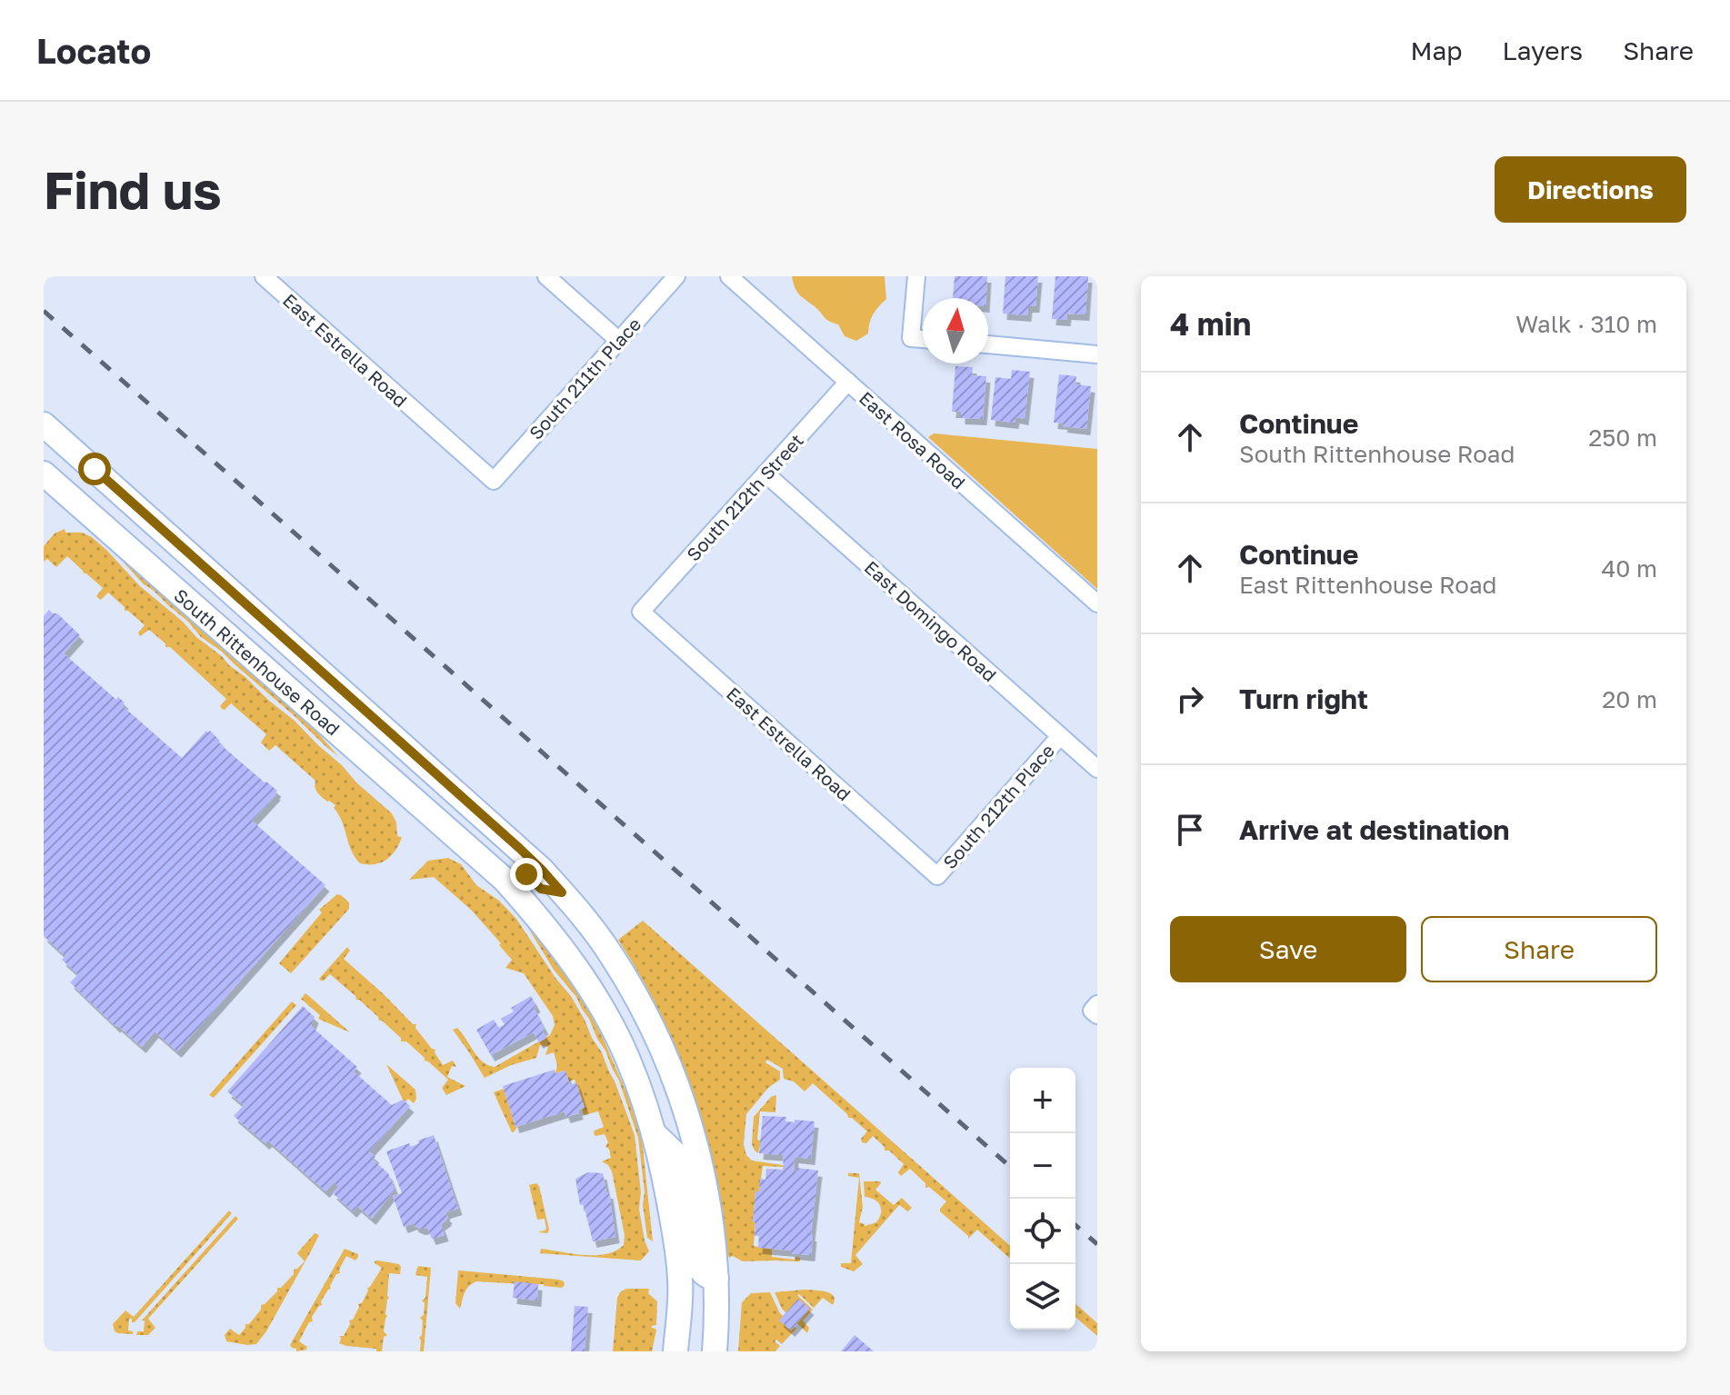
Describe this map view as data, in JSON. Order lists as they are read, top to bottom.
{
  "streets": {
    "main road": ["South Rittenhouse Road"],
    "street": [
      "East Estrella Road",
      "South 211th Place",
      "East Rosa Road",
      "South 212th Street",
      "East Domingo Road",
      "South 212th Place"
    ]
  },
  "crossings": [
    ["East Estrella Road", "South 211th Place"],
    ["East Estrella Road", "South 212th Street"],
    ["East Estrella Road", "South 212th Place"],
    ["East Rosa Road", "South 212th Street"],
    ["South 212th Street", "East Domingo Road"],
    ["East Domingo Road", "South 212th Place"]
  ],
  "north": "top",
  "page": {
    "header": "Locato",
    "nav": ["Map", "Layers", "Share"],
    "buttons": [
      "Directions",
      ["Save", "Share"]
    ],
    "title": "Find us",
    "heading": ["4 min", "Walk · 310 m"],
    "list": [
      ["Continue", "South Rittenhouse Road", "250 m"],
      ["Continue", "East Rittenhouse Road", "40 m"],
      ["Turn right", "20 m"],
      "Arrive at destination"
    ],
    "map_buttons": ["+", "−"]
  }
}
